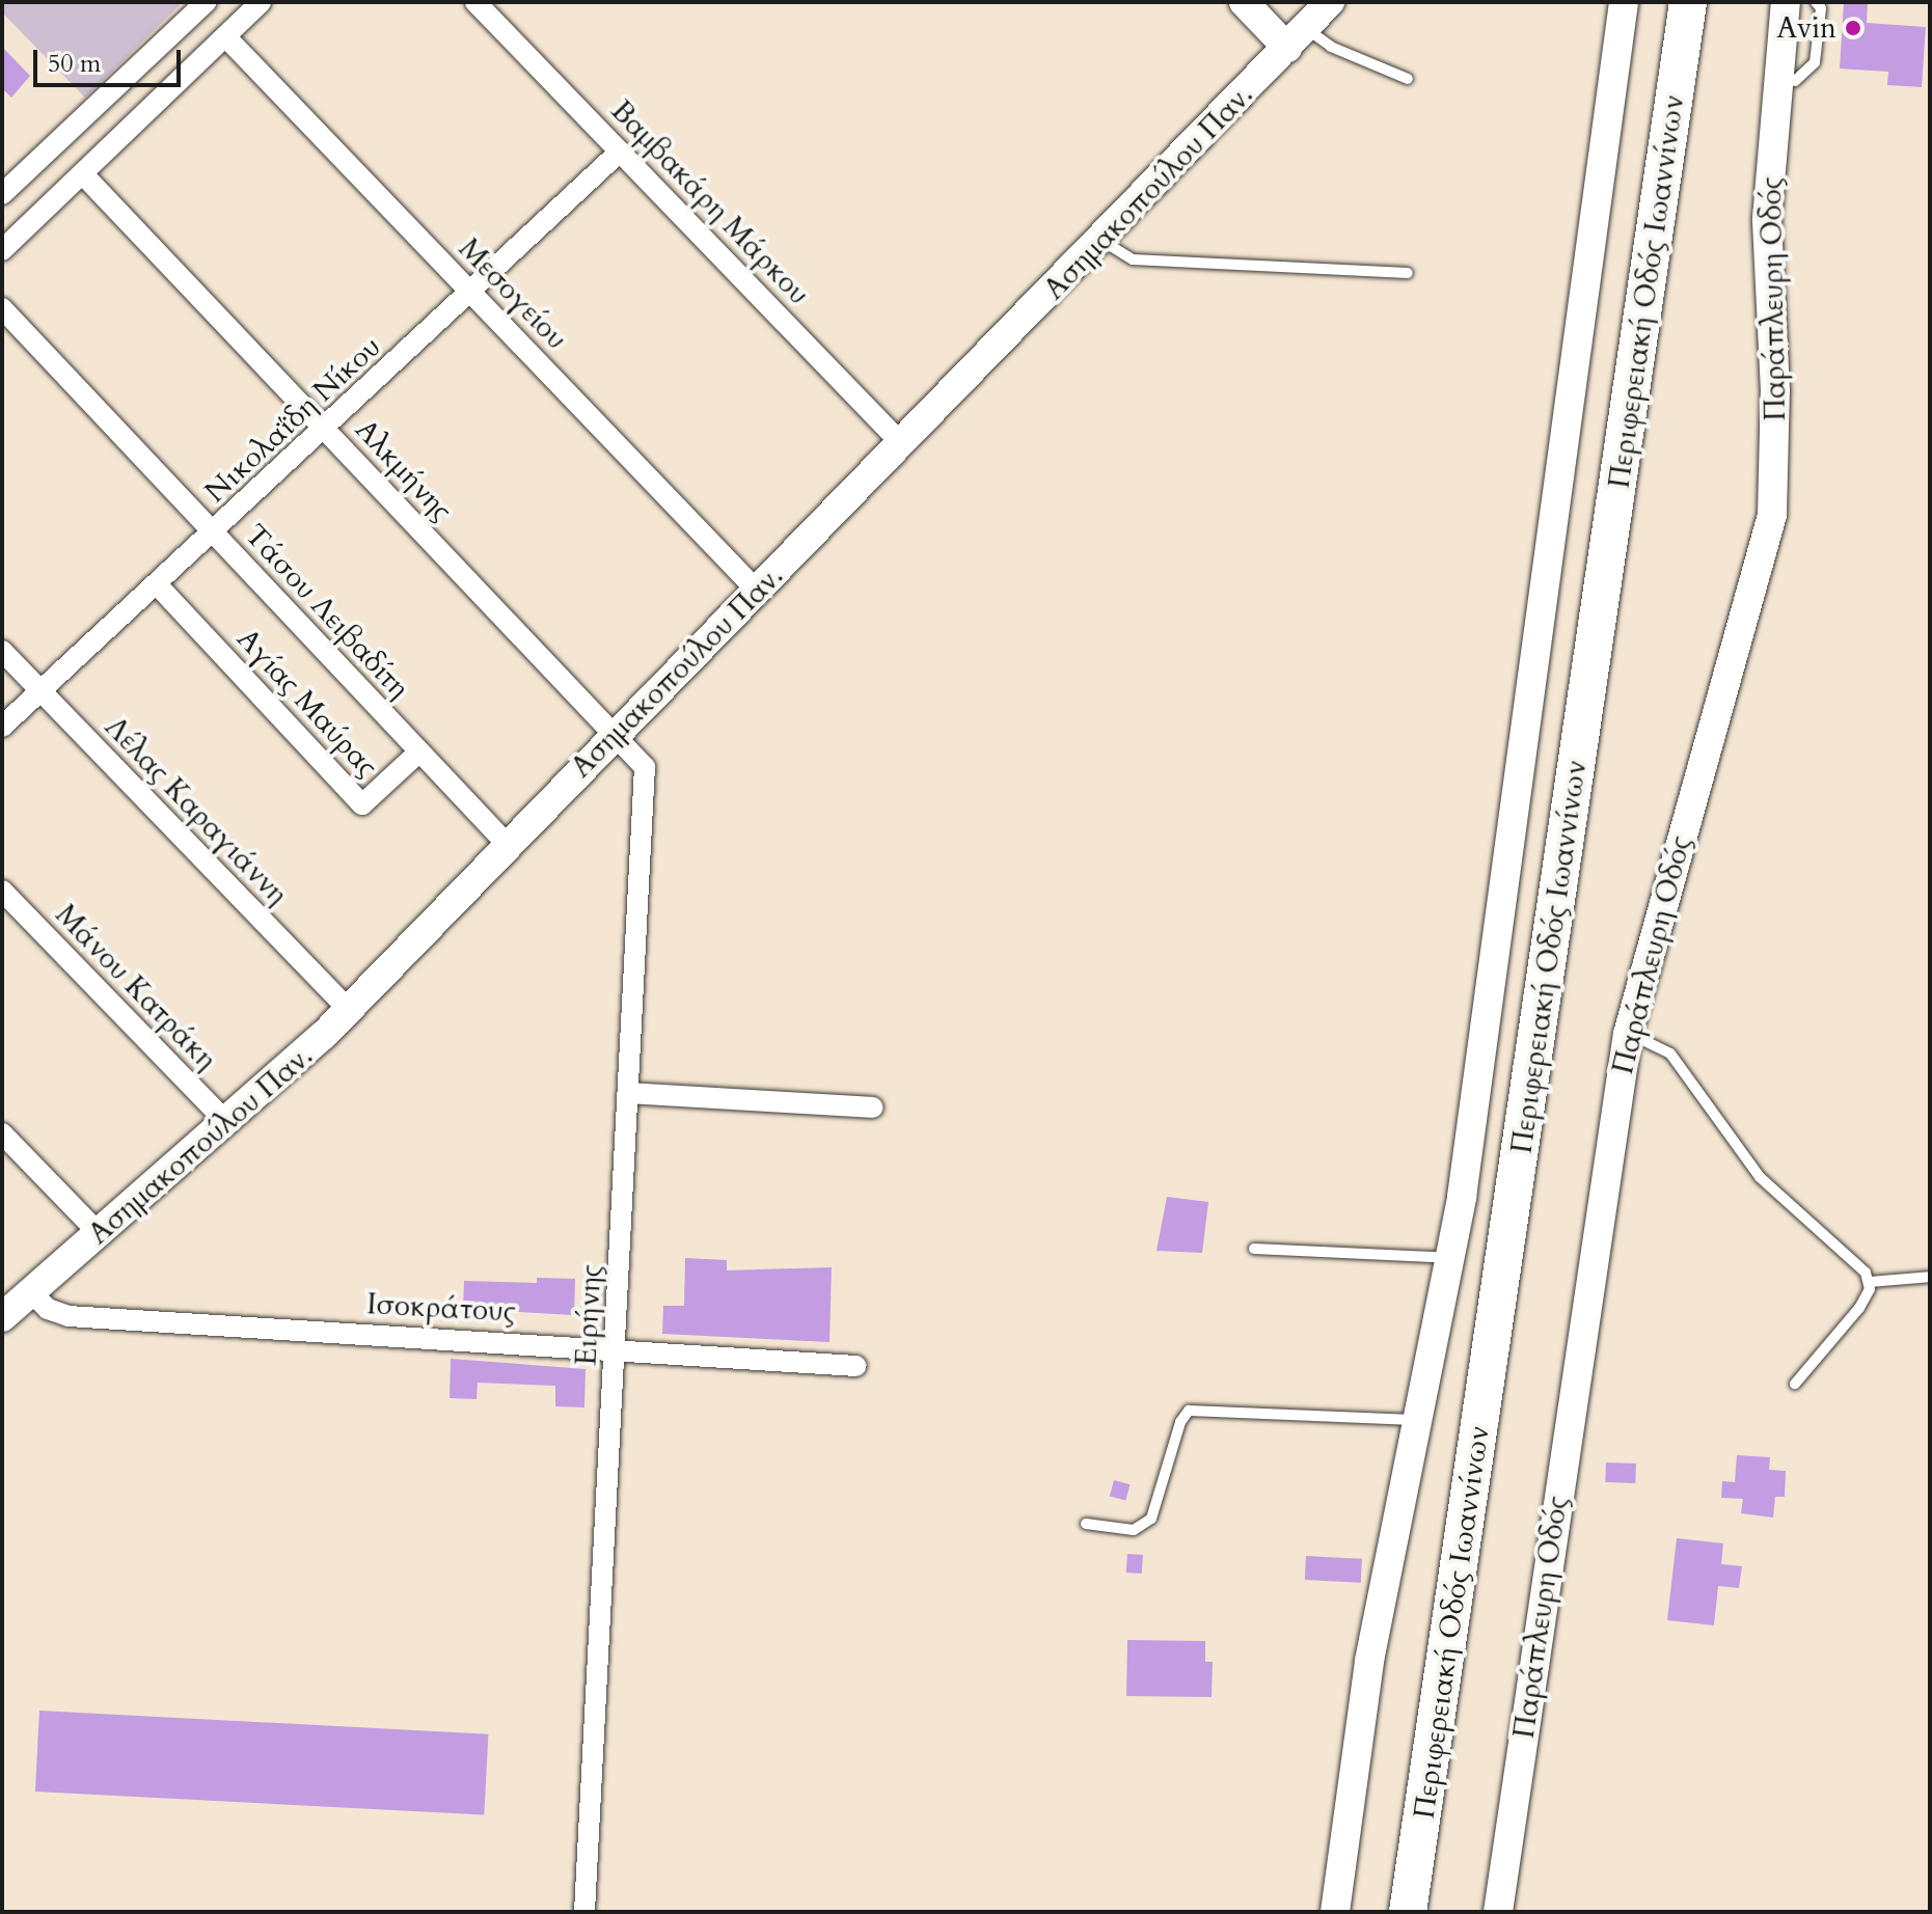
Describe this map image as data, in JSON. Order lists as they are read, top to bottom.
{
  "streets": {
    "highway": ["Περιφερειακή Οδός Ιωαννίνων"],
    "street": [
      "Ασημακοπούλου Παν.",
      "Βαμβακάρη Μάρκου",
      "Μεσογείου",
      "Παράπλευρη Οδός",
      "Νικολαΐδη Νίκου",
      "Αλκμήνης",
      "Τάσου Λειβαδίτη",
      "Αγίας Μαύρας",
      "Λέλας Καραγιάννη",
      "Μάνου Κατράκη",
      "Ισοκράτους",
      "Ειρήνης"
    ]
  },
  "crossings": [
    ["Ασημακοπούλου Παν.", "Βαμβακάρη Μάρκου"],
    ["Ασημακοπούλου Παν.", "Μεσογείου"],
    ["Ασημακοπούλου Παν.", "Αλκμήνης"],
    ["Ασημακοπούλου Παν.", "Τάσου Λειβαδίτη"],
    ["Ασημακοπούλου Παν.", "Λέλας Καραγιάννη"],
    ["Ασημακοπούλου Παν.", "Μάνου Κατράκη"],
    ["Ασημακοπούλου Παν.", "Ισοκράτους"],
    ["Ασημακοπούλου Παν.", "Ειρήνης"],
    ["Βαμβακάρη Μάρκου", "Νικολαΐδη Νίκου"],
    ["Μεσογείου", "Νικολαΐδη Νίκου"],
    ["Νικολαΐδη Νίκου", "Αλκμήνης"],
    ["Νικολαΐδη Νίκου", "Τάσου Λειβαδίτη"],
    ["Νικολαΐδη Νίκου", "Αγίας Μαύρας"],
    ["Νικολαΐδη Νίκου", "Λέλας Καραγιάννη"],
    ["Αλκμήνης", "Ειρήνης"],
    ["Τάσου Λειβαδίτη", "Αγίας Μαύρας"],
    ["Ισοκράτους", "Ειρήνης"]
  ],
  "places": ["Avin"],
  "scale_bar": "50 m"
}
